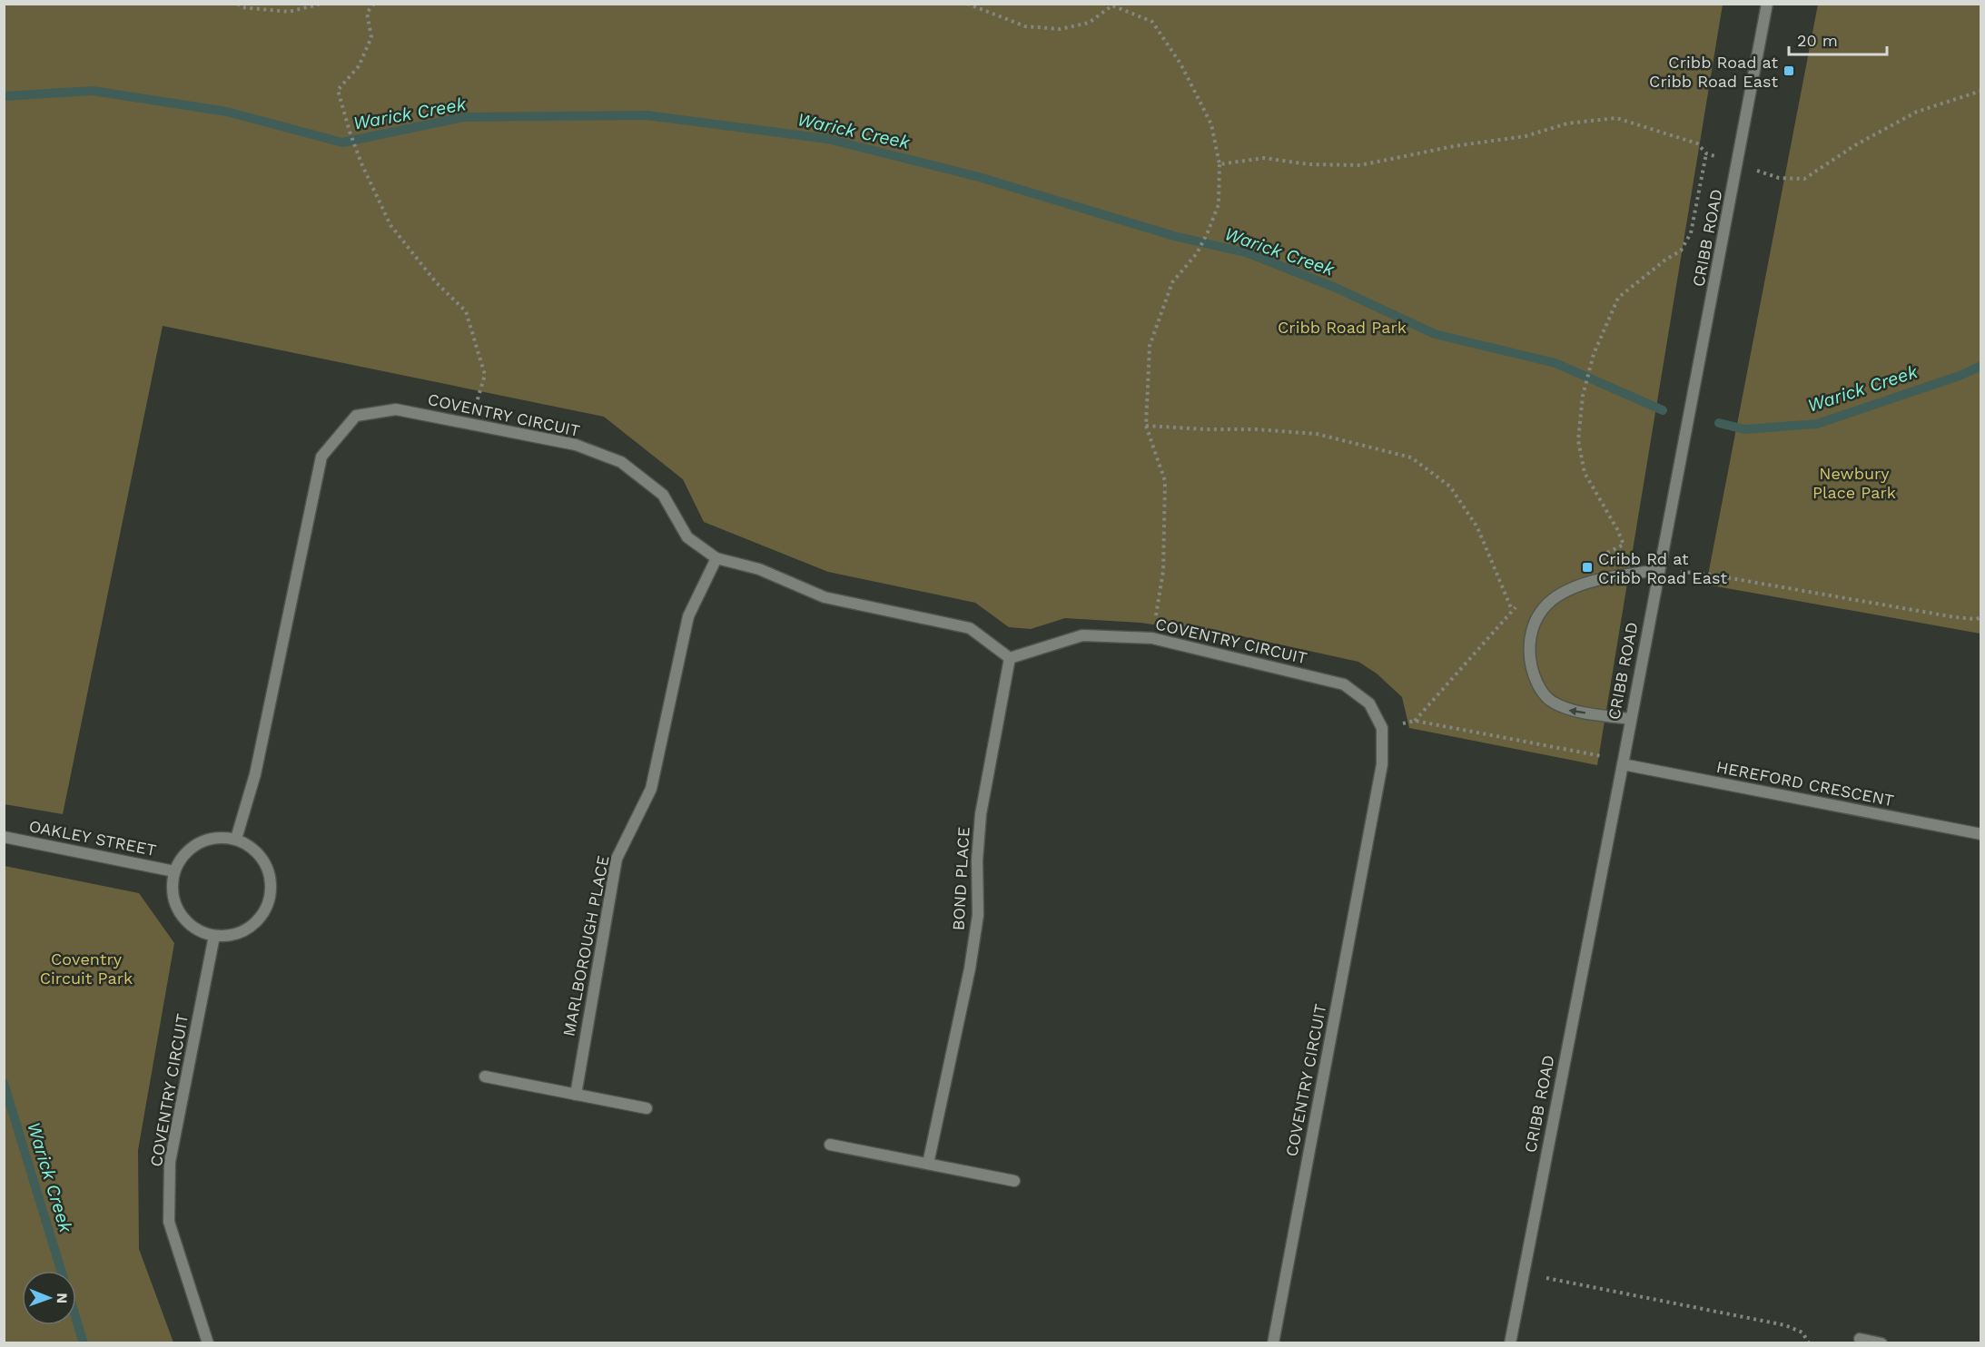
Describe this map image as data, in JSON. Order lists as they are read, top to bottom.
{
  "streets": {
    "street": [
      "CRIBB ROAD",
      "COVENTRY CIRCUIT",
      "HEREFORD CRESCENT",
      "OAKLEY STREET",
      "BOND PLACE",
      "MARLBOROUGH PLACE"
    ]
  },
  "crossings": [
    ["CRIBB ROAD", "HEREFORD CRESCENT"],
    ["COVENTRY CIRCUIT", "OAKLEY STREET"],
    ["COVENTRY CIRCUIT", "BOND PLACE"],
    ["COVENTRY CIRCUIT", "MARLBOROUGH PLACE"]
  ],
  "water": ["Warick Creek"],
  "parks": ["Cribb Road Park", "Newbury Place Park", "Coventry Circuit Park"],
  "places": {
    "transit": ["Cribb Road at Cribb Road East", "Cribb Rd at Cribb Road East"]
  },
  "scale_bar": "20 m",
  "north": "right"
}
